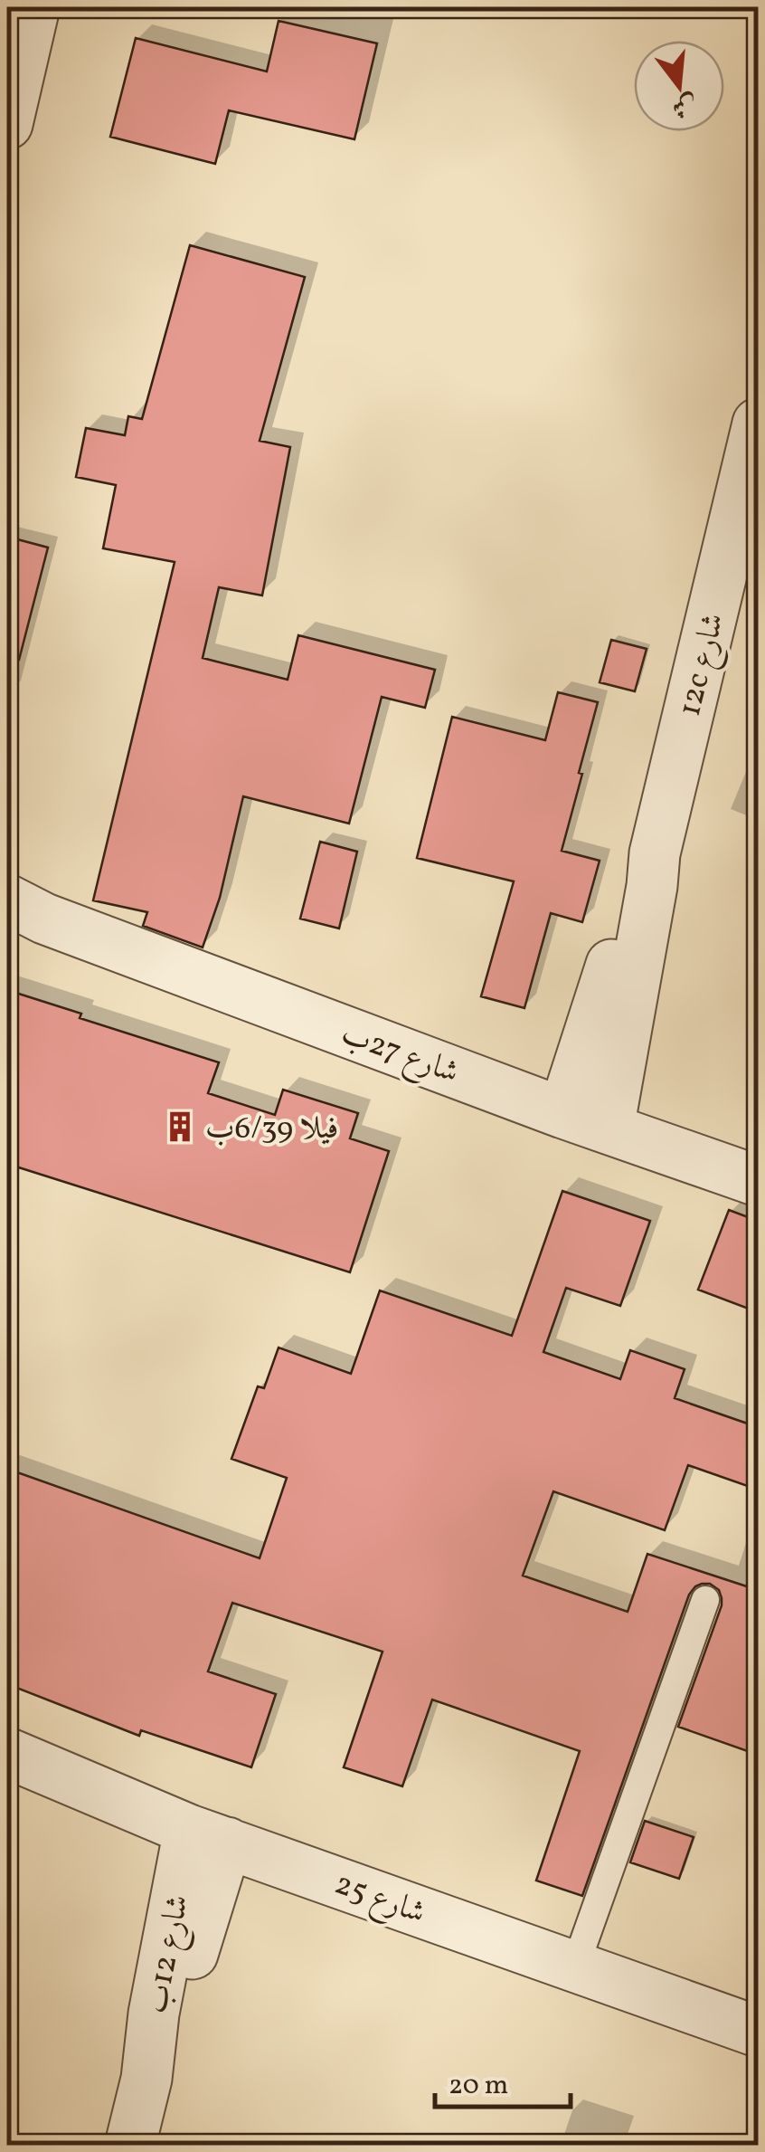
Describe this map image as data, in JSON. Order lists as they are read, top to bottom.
{
  "streets": {
    "street": [
      "12c شارع",
      "شارع 27ب",
      "شارع 25",
      "شارع 12ب"
    ]
  },
  "crossings": [
    ["12c شارع", "شارع 27ب"],
    ["شارع 25", "شارع 12ب"]
  ],
  "places": {
    "building": ["فيلا 6/39ب"]
  },
  "scale_bar": "20 m",
  "north": "bottom"
}
